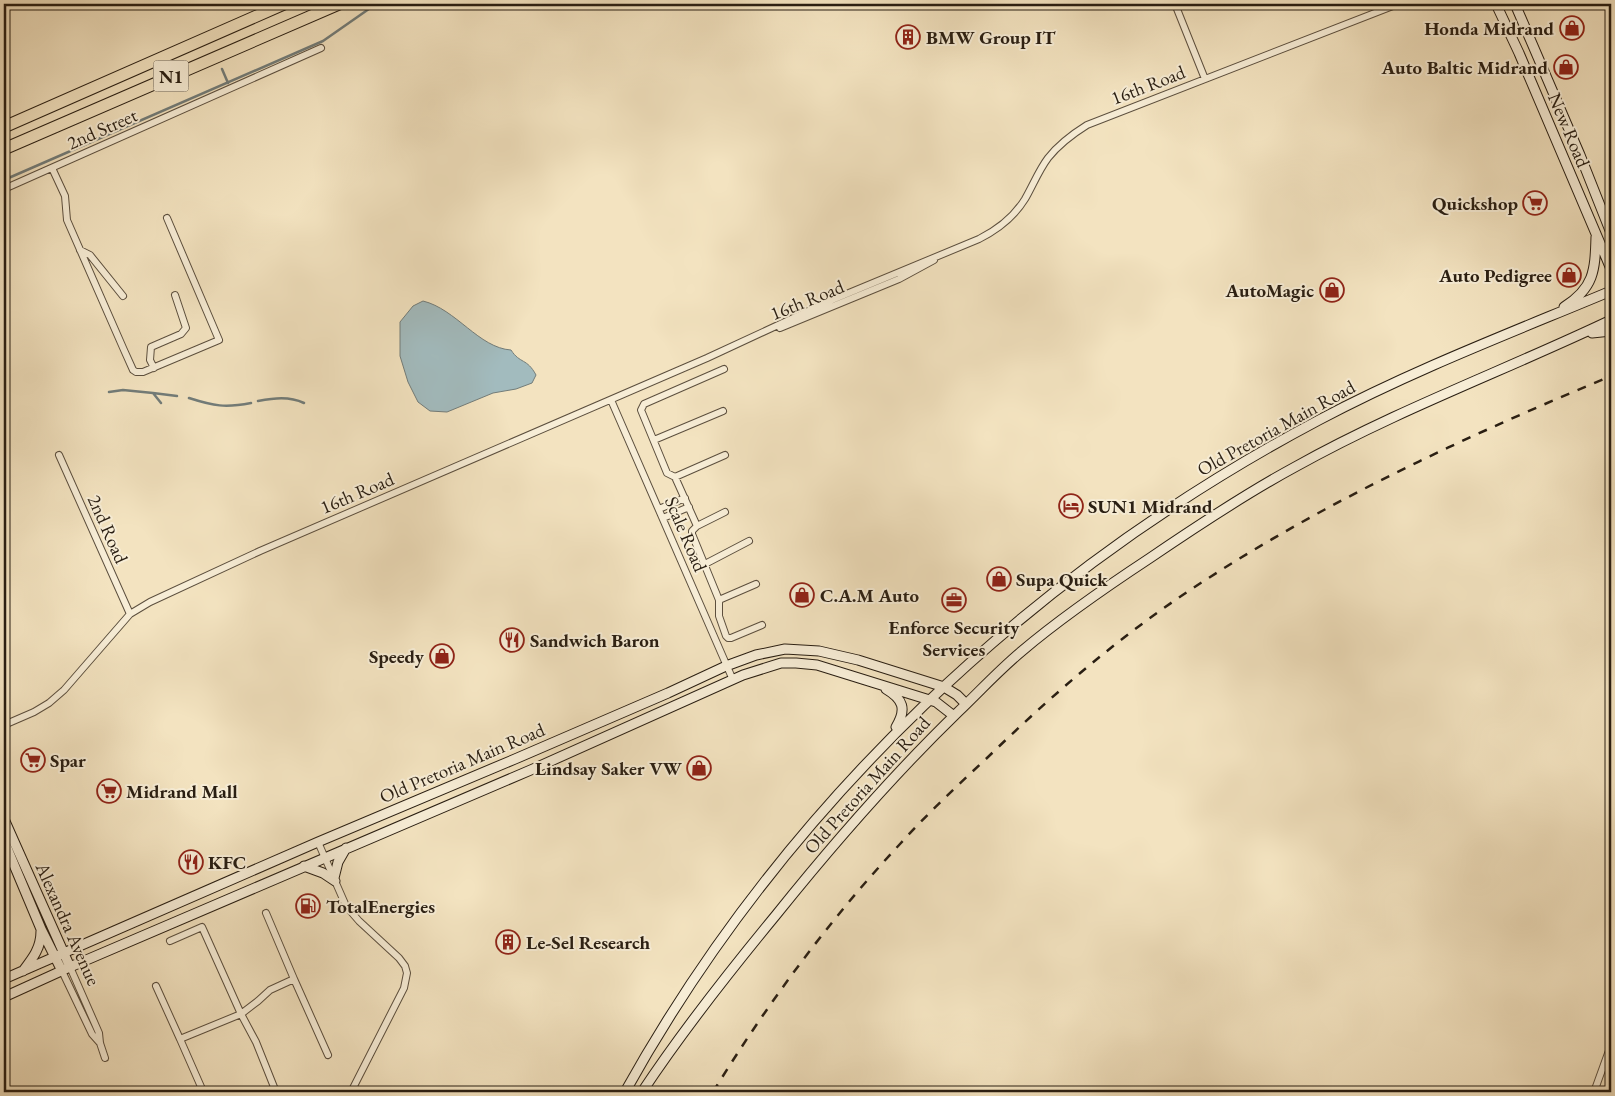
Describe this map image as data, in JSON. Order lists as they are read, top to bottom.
{
  "streets": {
    "highway": ["N1"],
    "main road": ["New Road", "Old Pretoria Main Road", "Alexandra Avenue"],
    "street": [
      "16th Road",
      "2nd Street",
      "2nd Road",
      "Scale Road"
    ]
  },
  "crossings": [
    ["16th Road", "2nd Road"],
    ["16th Road", "Scale Road"],
    ["Old Pretoria Main Road", "Scale Road"],
    ["Old Pretoria Main Road", "Alexandra Avenue"]
  ],
  "places": {
    "shop": [
      "Honda Midrand",
      "Auto Baltic Midrand",
      "Auto Pedigree",
      "AutoMagic",
      "Supa Quick",
      "C.A.M Auto",
      "Speedy",
      "Lindsay Saker VW"
    ],
    "building": ["BMW Group IT", "Le-Sel Research"],
    "supermarket": ["Quickshop", "Spar", "Midrand Mall"],
    "hotel": ["SUN1 Midrand"],
    "office": ["Enforce Security Services"],
    "restaurant": ["Sandwich Baron", "KFC"],
    "fuel station": ["TotalEnergies"]
  }
}
